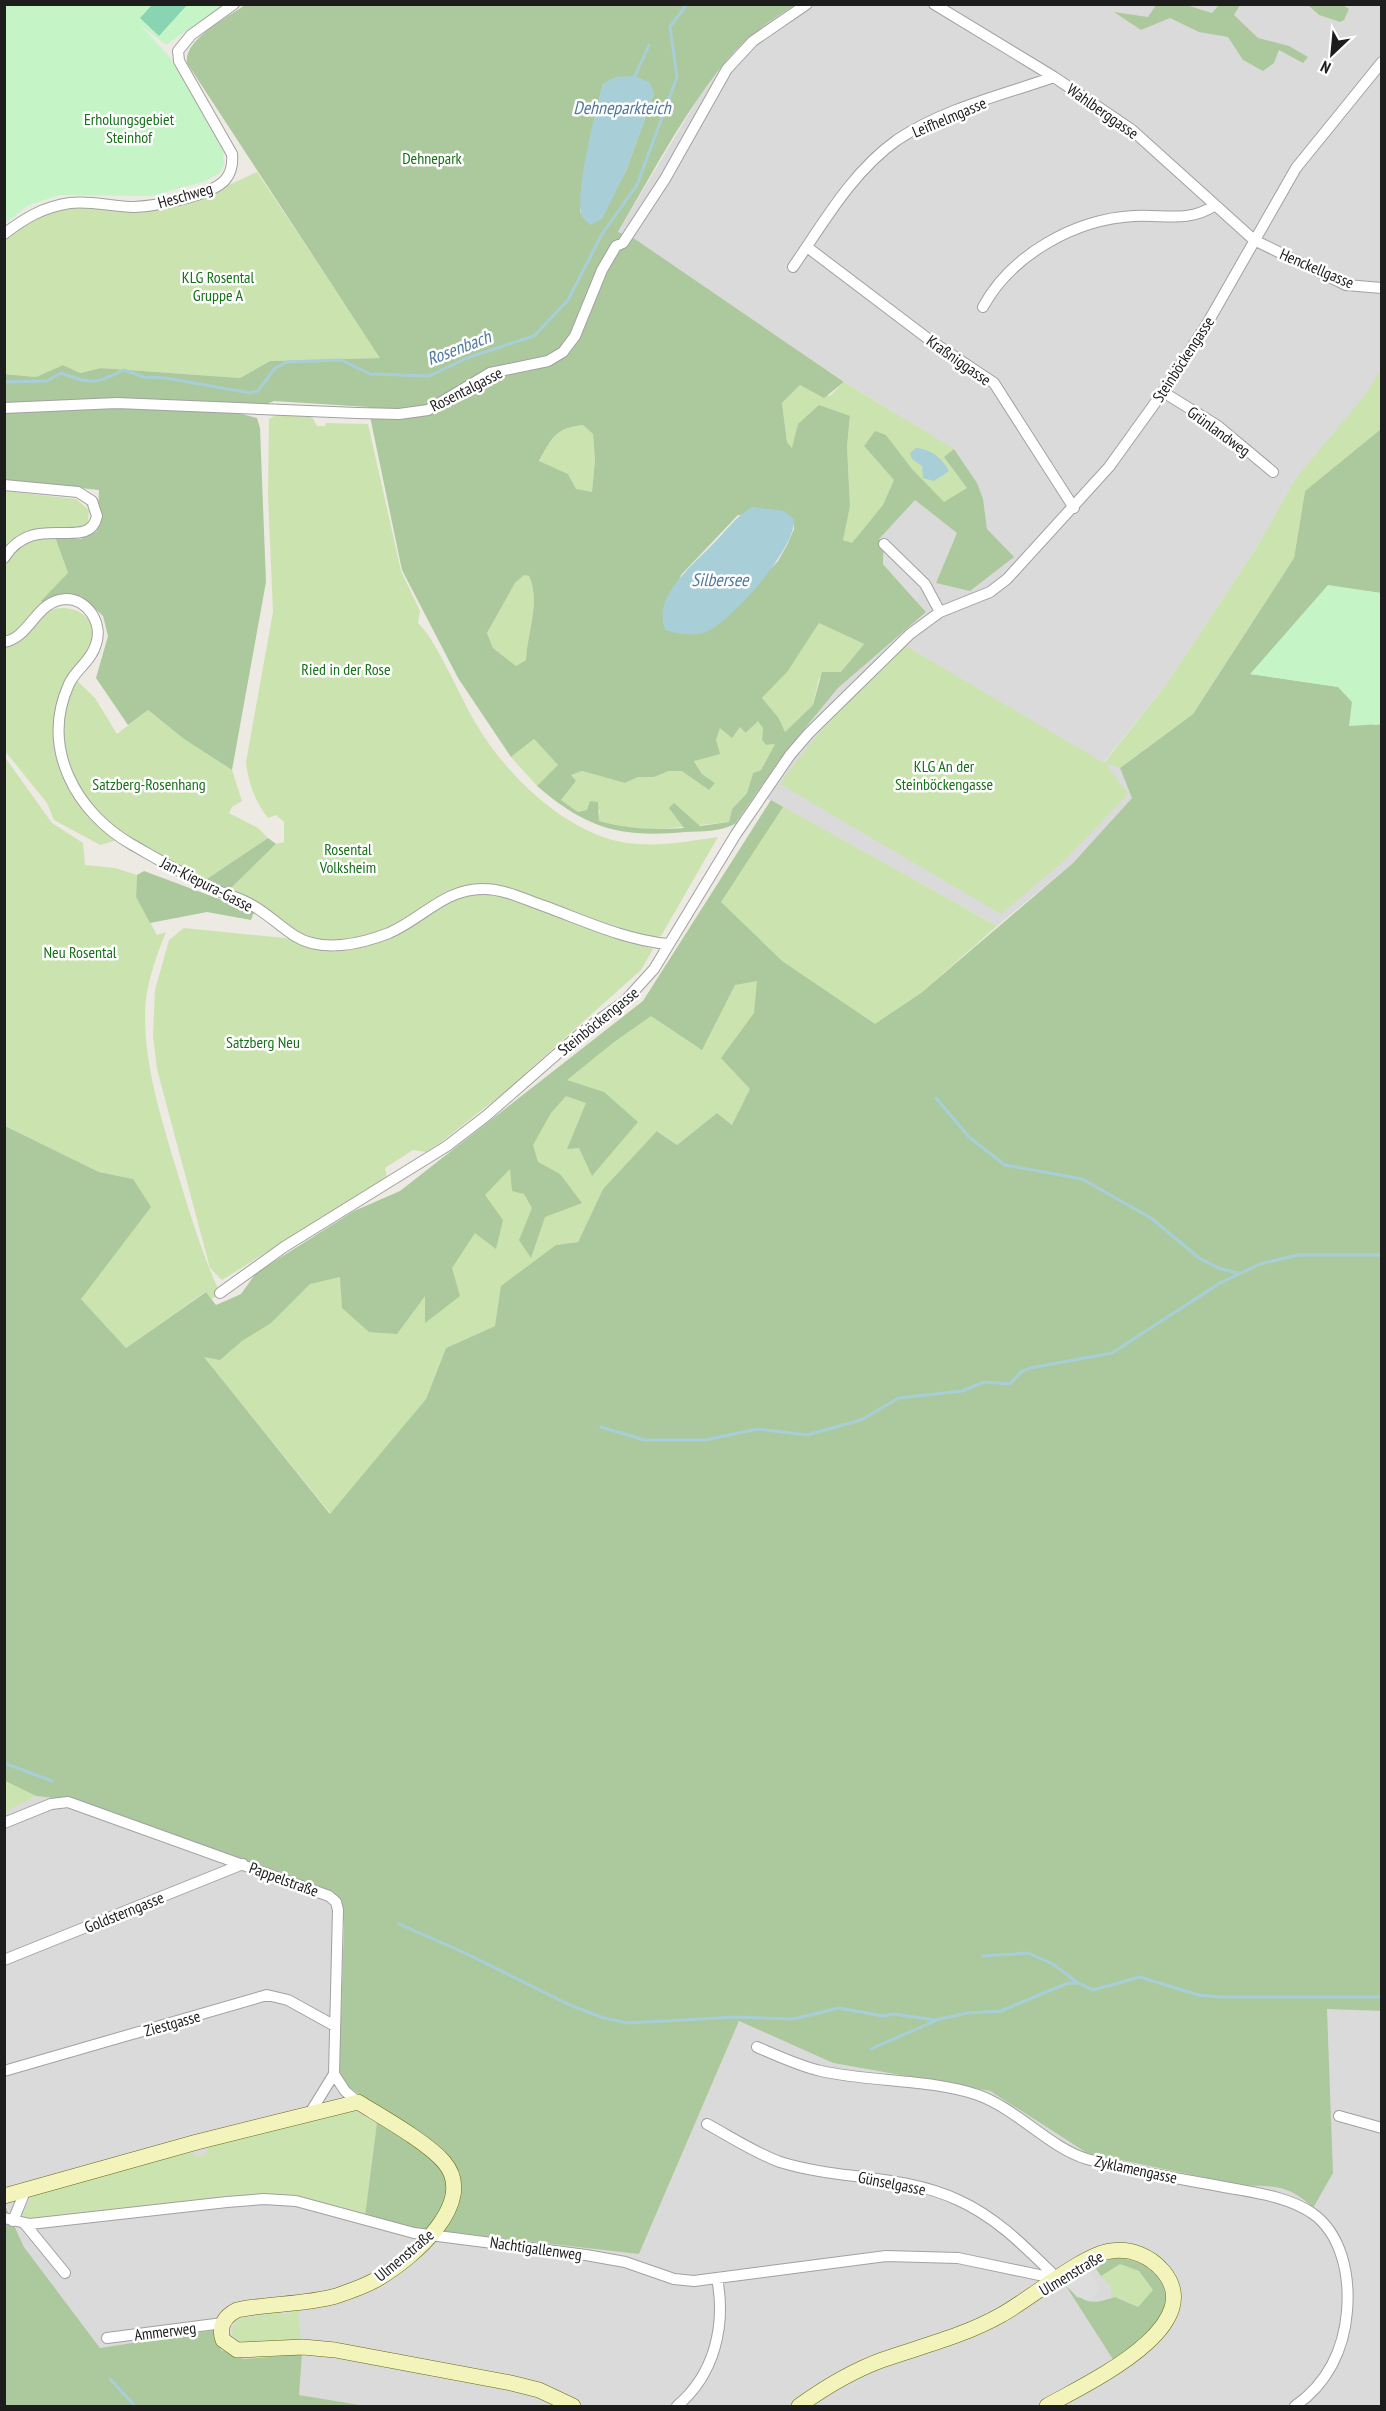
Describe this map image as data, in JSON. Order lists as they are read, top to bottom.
{
  "streets": {
    "street": [
      "Wahlberggasse",
      "Leifhelmgasse",
      "Heschweg",
      "Henckellgasse",
      "Steinböckengasse",
      "Kraßniggasse",
      "Rosentalgasse",
      "Grünlandweg",
      "Jan-Kiepura-Gasse",
      "Pappelstraße",
      "Goldsterngasse",
      "Ziestgasse",
      "Zyklamengasse",
      "Günselgasse",
      "Nachtigallenweg",
      "Ulmenstraße",
      "Ammerweg"
    ]
  },
  "crossings": [
    ["Wahlberggasse", "Leifhelmgasse"],
    ["Wahlberggasse", "Henckellgasse"],
    ["Wahlberggasse", "Steinböckengasse"],
    ["Leifhelmgasse", "Kraßniggasse"],
    ["Henckellgasse", "Steinböckengasse"],
    ["Steinböckengasse", "Kraßniggasse"],
    ["Steinböckengasse", "Grünlandweg"],
    ["Steinböckengasse", "Jan-Kiepura-Gasse"],
    ["Pappelstraße", "Goldsterngasse"],
    ["Pappelstraße", "Ziestgasse"],
    ["Günselgasse", "Nachtigallenweg"],
    ["Günselgasse", "Ulmenstraße"],
    ["Nachtigallenweg", "Ulmenstraße"],
    ["Ulmenstraße", "Ammerweg"]
  ],
  "water": ["Dehneparkteich", "Rosenbach", "Silbersee"],
  "parks": [
    "Erholungsgebiet Steinhof",
    "Dehnepark",
    "KLG Rosental Gruppe A",
    "Ried in der Rose",
    "KLG An der Steinböckengasse",
    "Satzberg-Rosenhang",
    "Rosental Volksheim",
    "Neu Rosental",
    "Satzberg Neu"
  ],
  "north": "bottom left"
}
